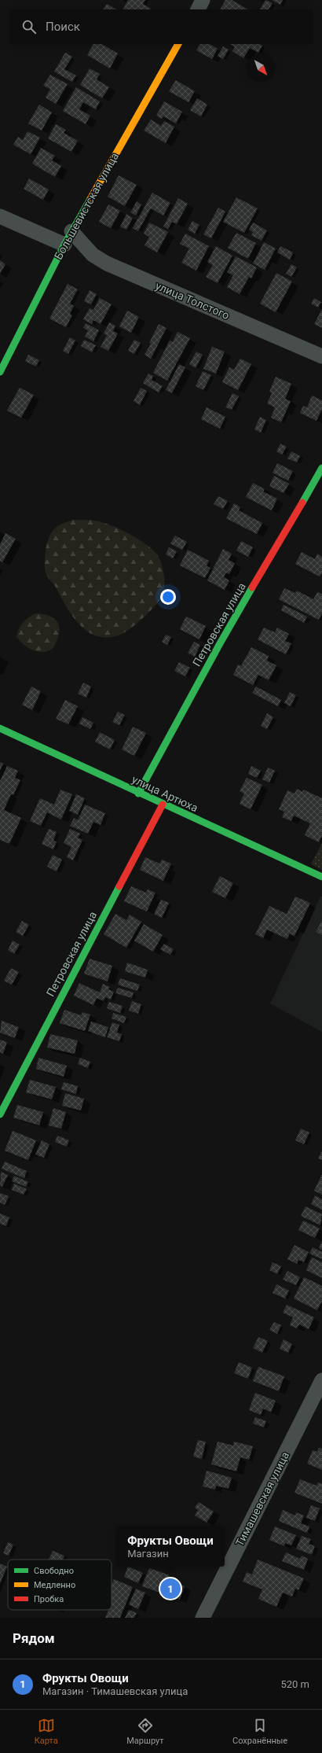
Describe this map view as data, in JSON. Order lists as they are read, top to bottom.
{
  "streets": {
    "street": [
      "Большевистская улица",
      "улица Толстого",
      "Петровская улица",
      "улица Артюха",
      "Тимашевская улица"
    ]
  },
  "crossings": [
    ["Большевистская улица", "улица Толстого"],
    ["Петровская улица", "улица Артюха"]
  ],
  "legend": ["Свободно", "Медленно", "Пробка"],
  "north": "bottom right",
  "page": {
    "search": "Поиск",
    "popup": ["Фрукты Овощи", "Магазин"],
    "pins": "1",
    "heading": "Рядом",
    "list": [
      {
        "mark": "1",
        "name": "Фрукты Овощи",
        "note": "Магазин · Тимашевская улица",
        "value": "520 m"
      }
    ],
    "nav": ["Карта", "Маршрут", "Сохранённые"]
  }
}
